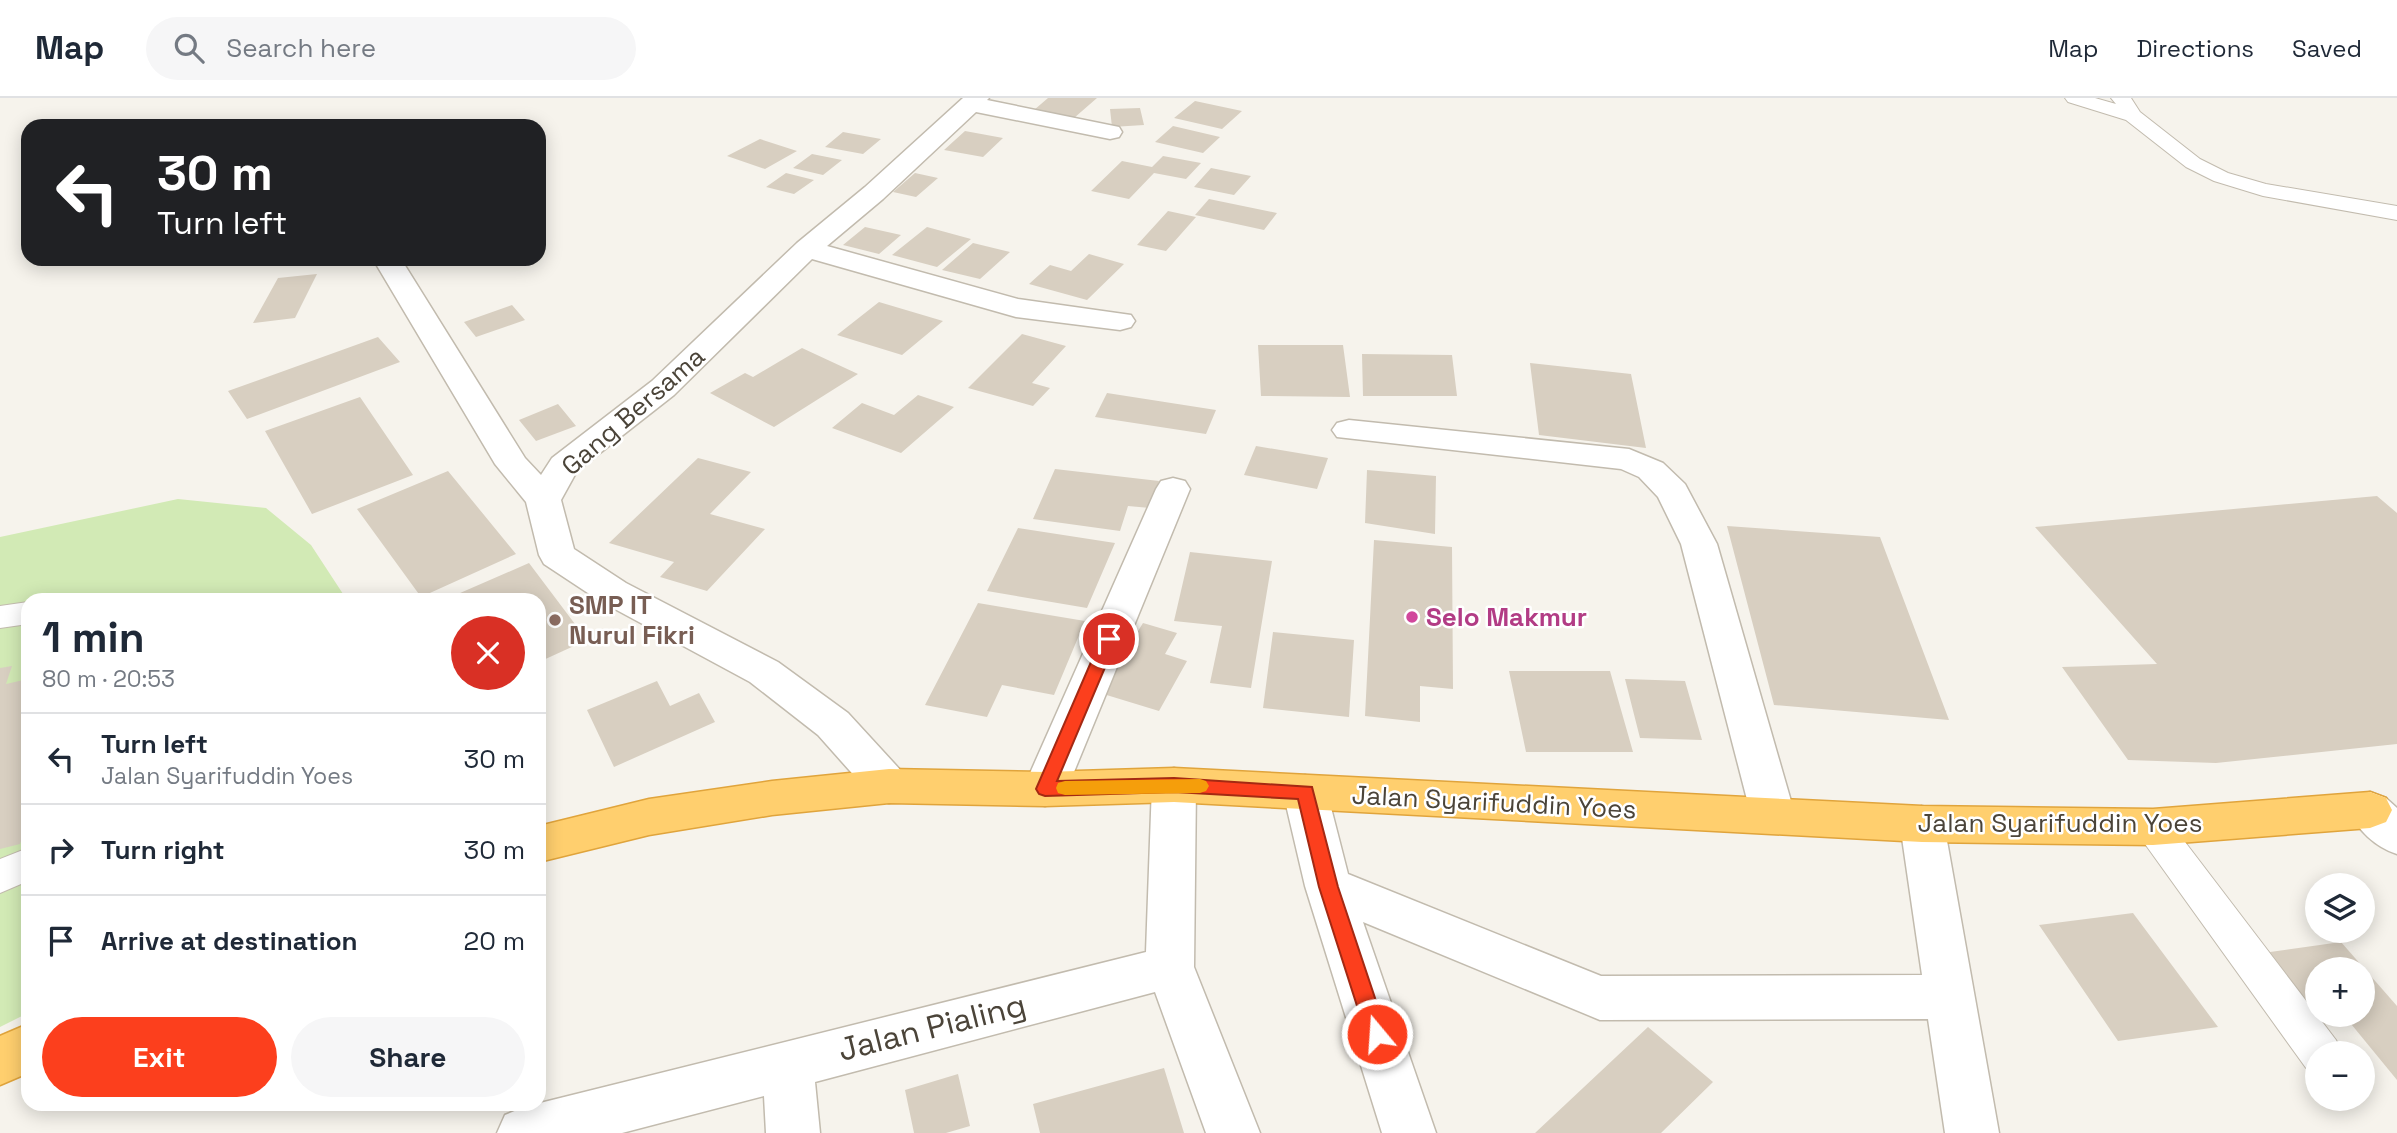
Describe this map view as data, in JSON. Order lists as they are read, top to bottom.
{
  "streets": {
    "highway": ["Jalan Syarifuddin Yoes"],
    "street": ["Gang Bersama", "Jalan Pialing"]
  },
  "crossings": [
    ["Gang Bersama", "Jalan Syarifuddin Yoes"]
  ],
  "places": ["Selo Makmur", "SMP IT Nurul Fikri"],
  "page": {
    "header": "Map",
    "search": "Search here",
    "nav": ["Map", "Directions", "Saved"],
    "turn": ["30 m", "Turn left"],
    "heading": ["1 min", "80 m · 20:53"],
    "list": [
      {
        "name": "Turn left",
        "note": "Jalan Syarifuddin Yoes",
        "value": "30 m"
      },
      {
        "name": "Turn right",
        "value": "30 m"
      },
      {
        "name": "Arrive at destination",
        "value": "20 m"
      }
    ],
    "map_buttons": ["+", "−"],
    "buttons": ["Exit", "Share"]
  }
}
